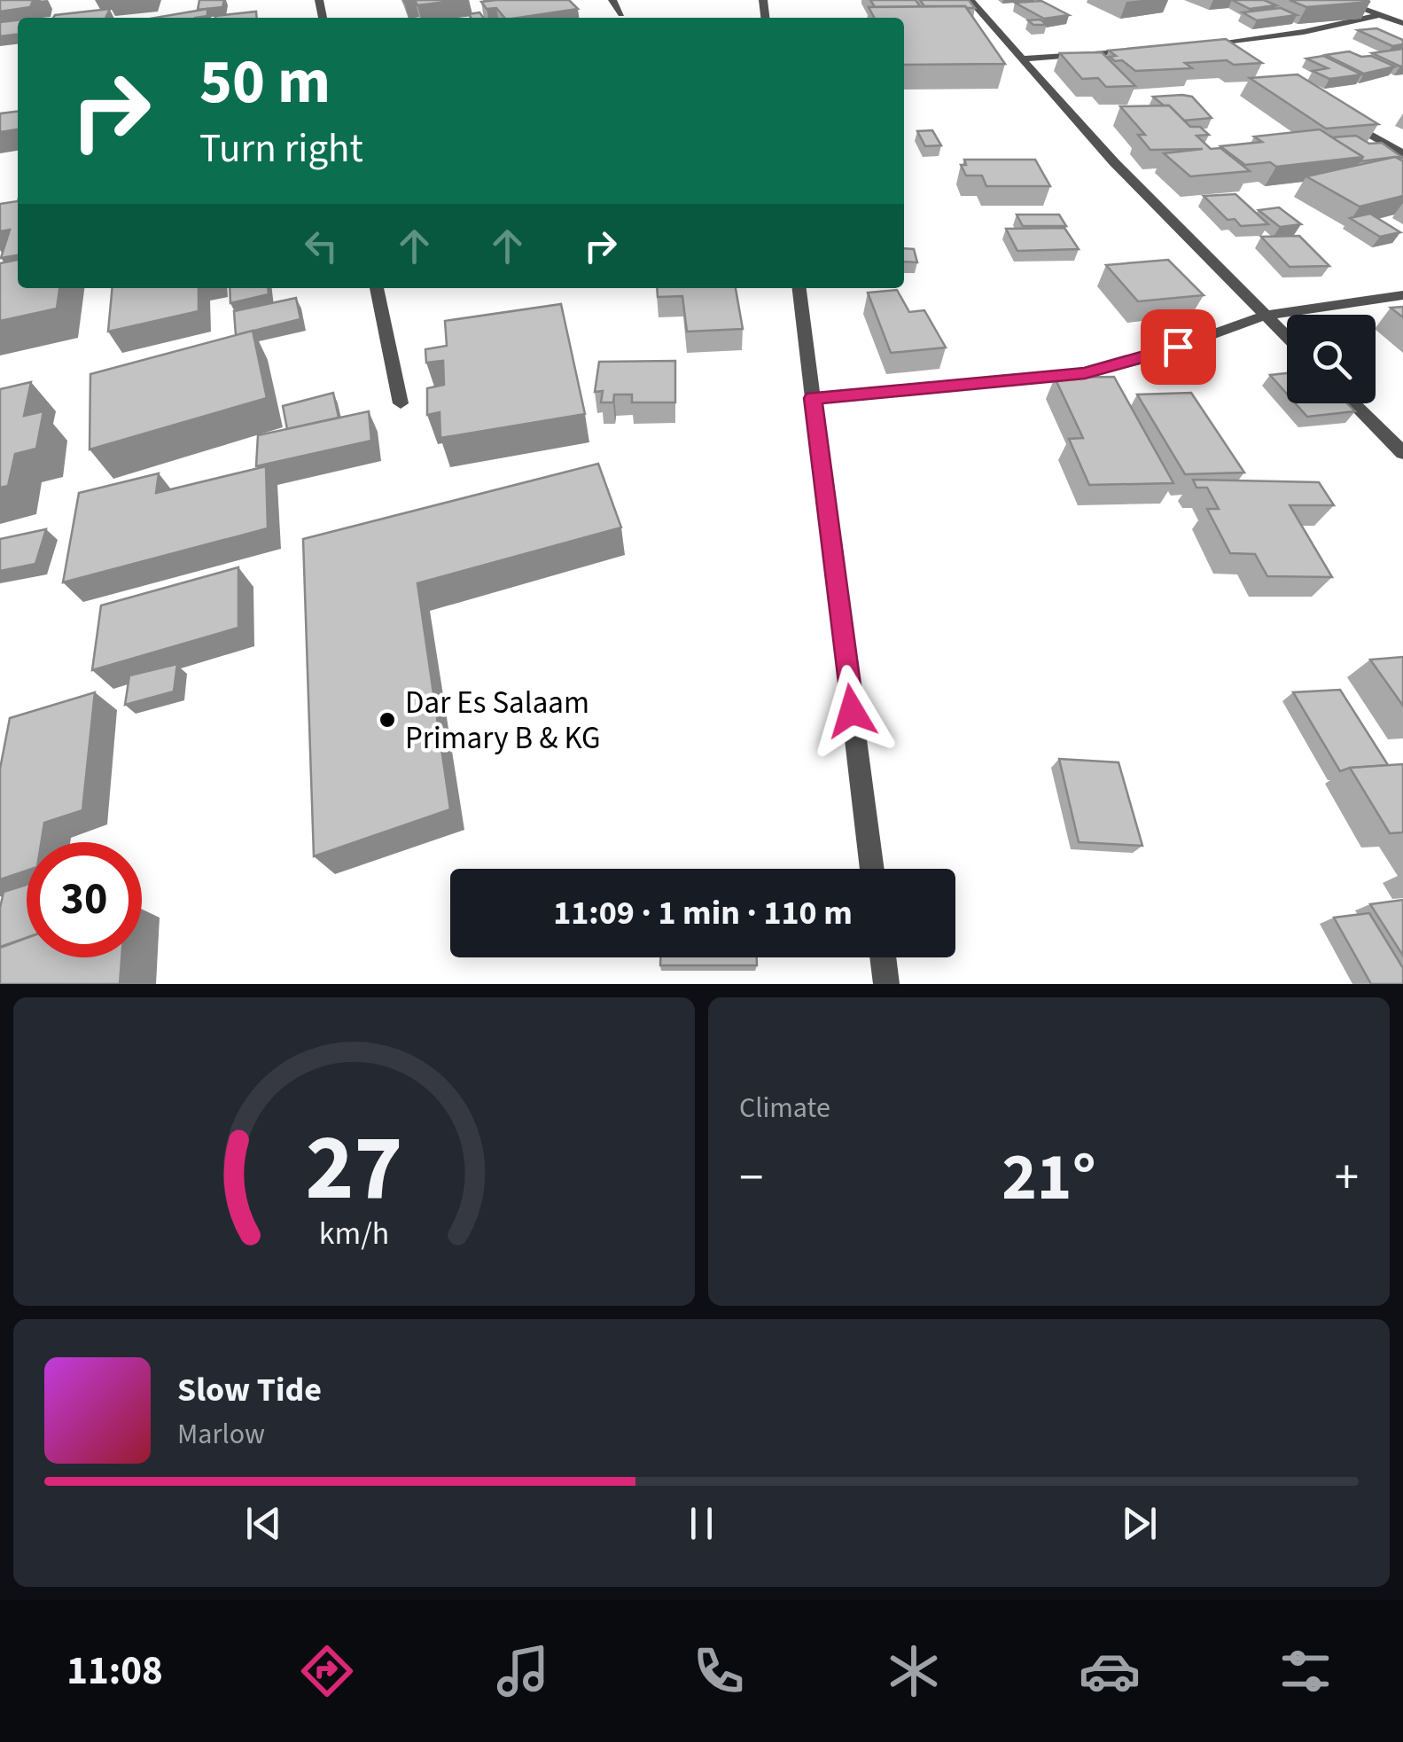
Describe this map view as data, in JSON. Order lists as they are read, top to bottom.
{
  "places": ["Dar Es Salaam Primary B & KG"],
  "page": {
    "turn": ["50 m", "Turn right"],
    "limit": "30",
    "trip": "11:09 · 1 min · 110 m",
    "tile": "Climate",
    "heat": ["−", "21°", "+"],
    "song": ["Slow Tide", "Marlow"],
    "tabs": "11:08",
    "gauge": ["27", "km/h"]
  }
}
